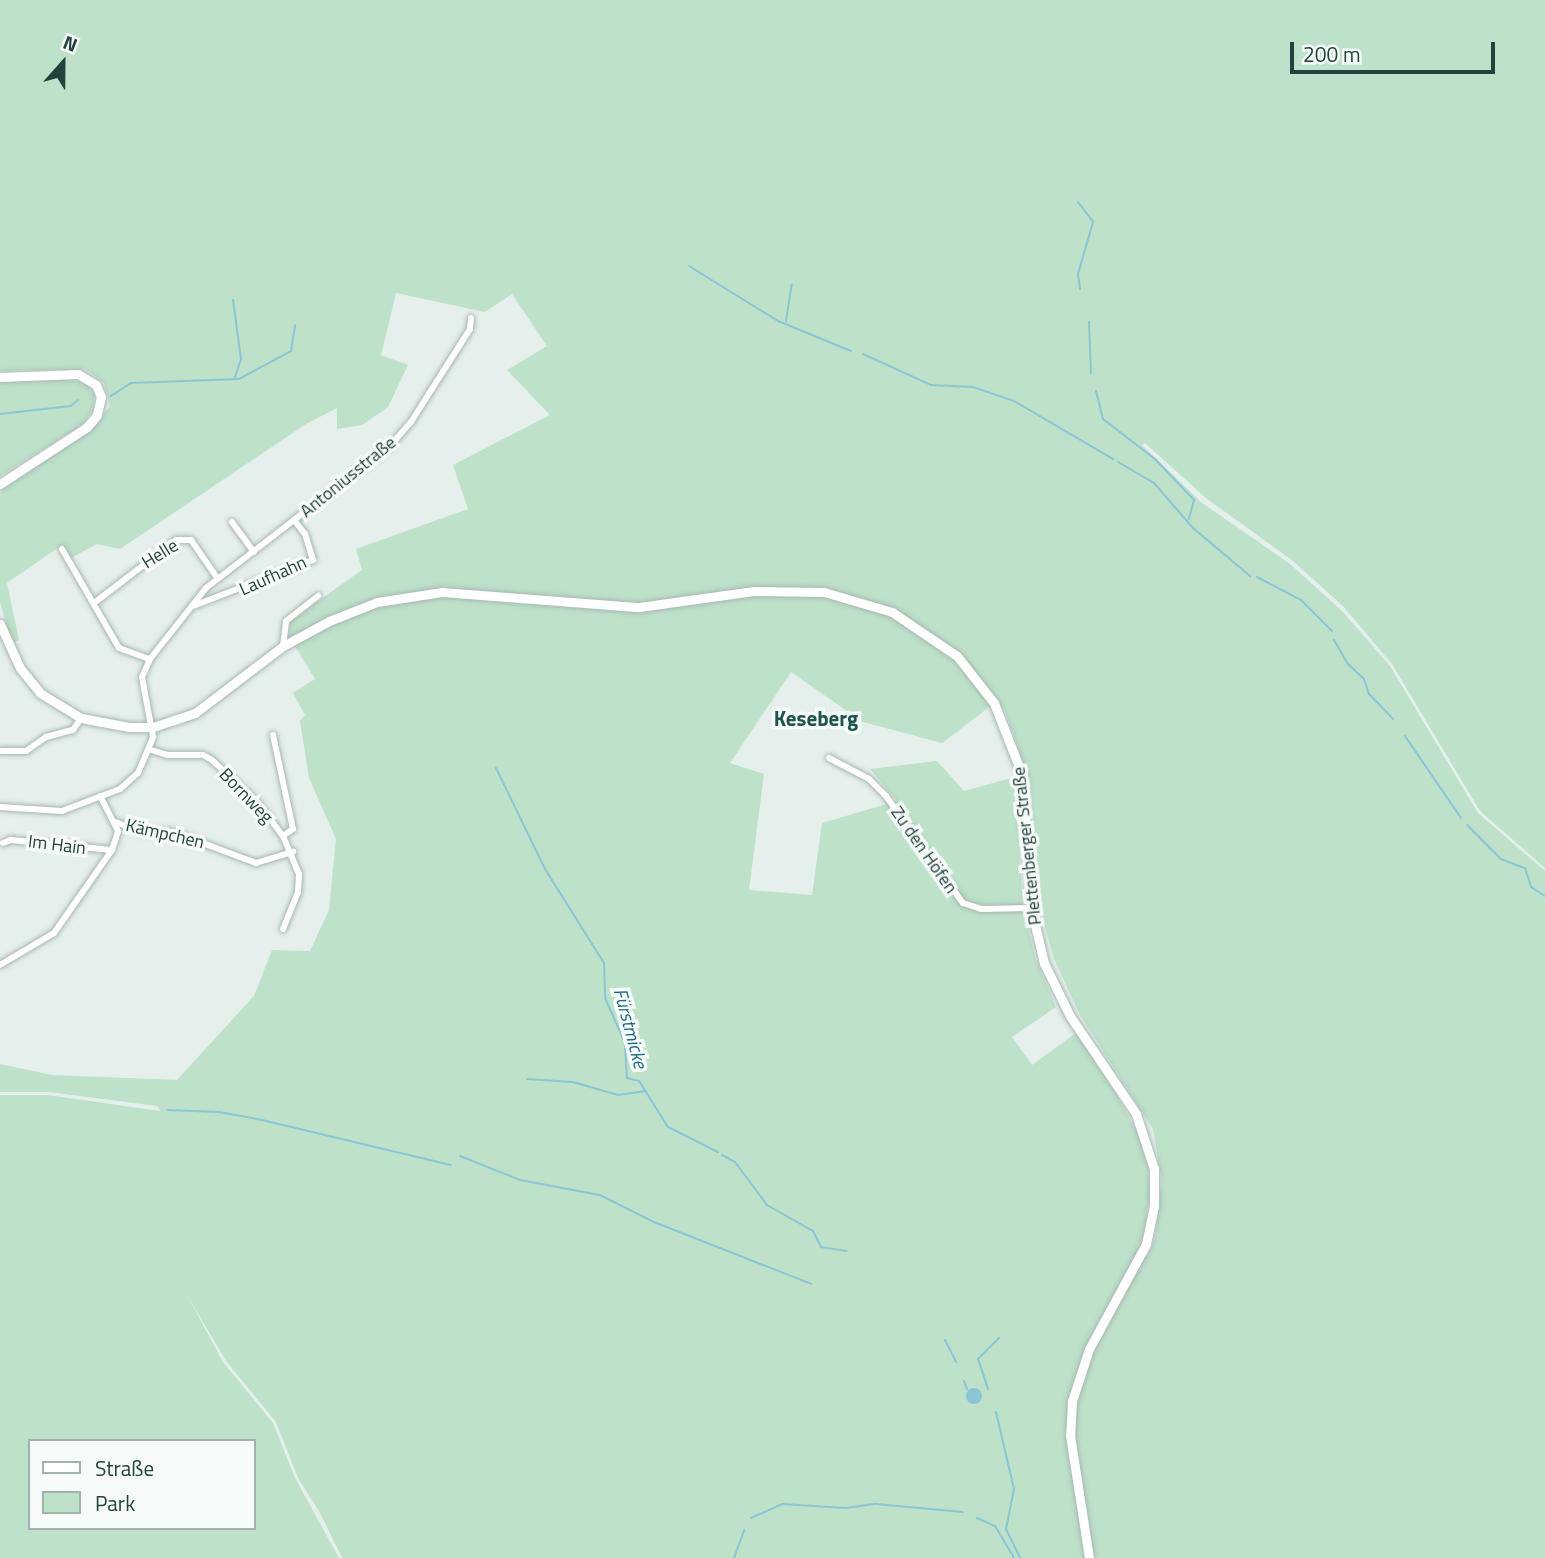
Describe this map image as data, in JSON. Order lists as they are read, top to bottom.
{
  "streets": {
    "main road": ["Plettenberger Straße"],
    "street": [
      "Antoniusstraße",
      "Helle",
      "Laufhahn",
      "Bornweg",
      "Kämpchen",
      "Im Hain",
      "Zu den Höfen"
    ]
  },
  "crossings": [
    ["Antoniusstraße", "Helle"],
    ["Antoniusstraße", "Laufhahn"],
    ["Bornweg", "Kämpchen"],
    ["Plettenberger Straße", "Zu den Höfen"]
  ],
  "districts": ["Keseberg"],
  "water": ["Fürstmicke"],
  "legend": ["Straße", "Park"],
  "scale_bar": "200 m",
  "north": "top"
}
